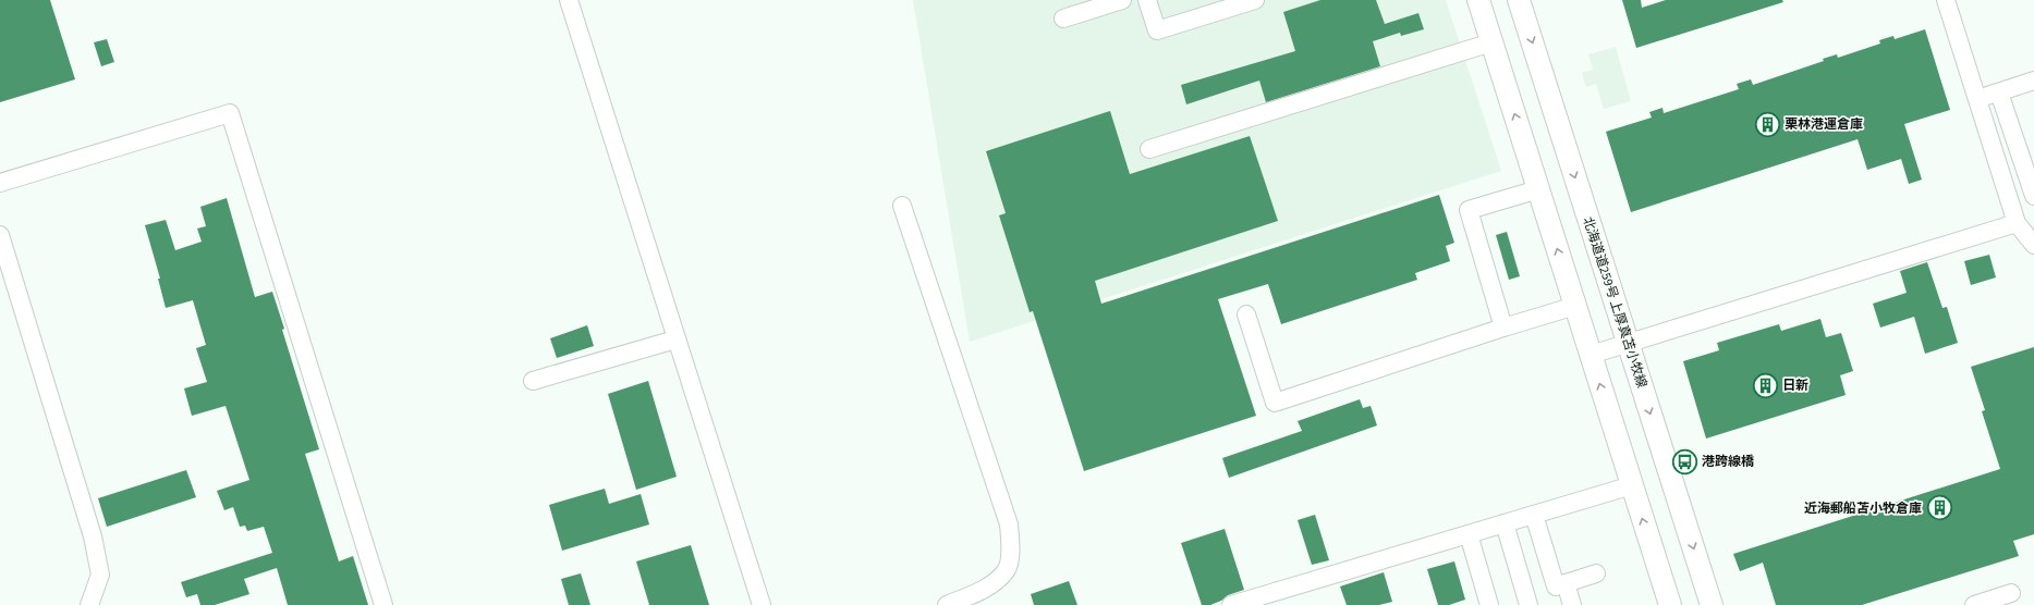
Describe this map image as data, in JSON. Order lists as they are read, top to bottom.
{
  "streets": {
    "main road": ["北海道道259号 上厚真苫小牧線"]
  },
  "places": {
    "building": ["栗林港運倉庫", "日新", "近海郵船苫小牧倉庫"],
    "bus stop": ["港跨線橋"]
  }
}
